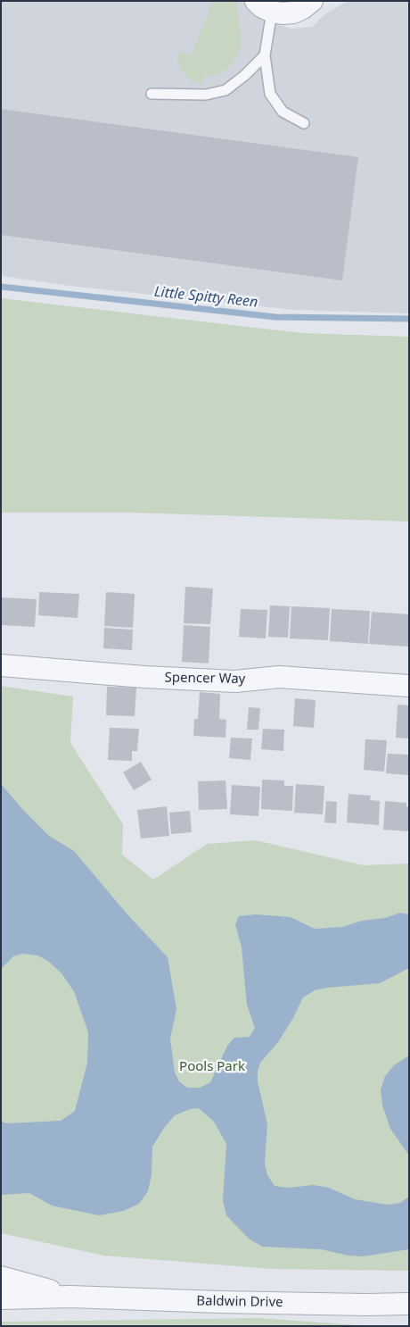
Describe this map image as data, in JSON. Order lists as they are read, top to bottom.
{
  "streets": {
    "street": ["Spencer Way", "Baldwin Drive"]
  },
  "water": ["Little Spitty Reen"],
  "parks": ["Pools Park"]
}
